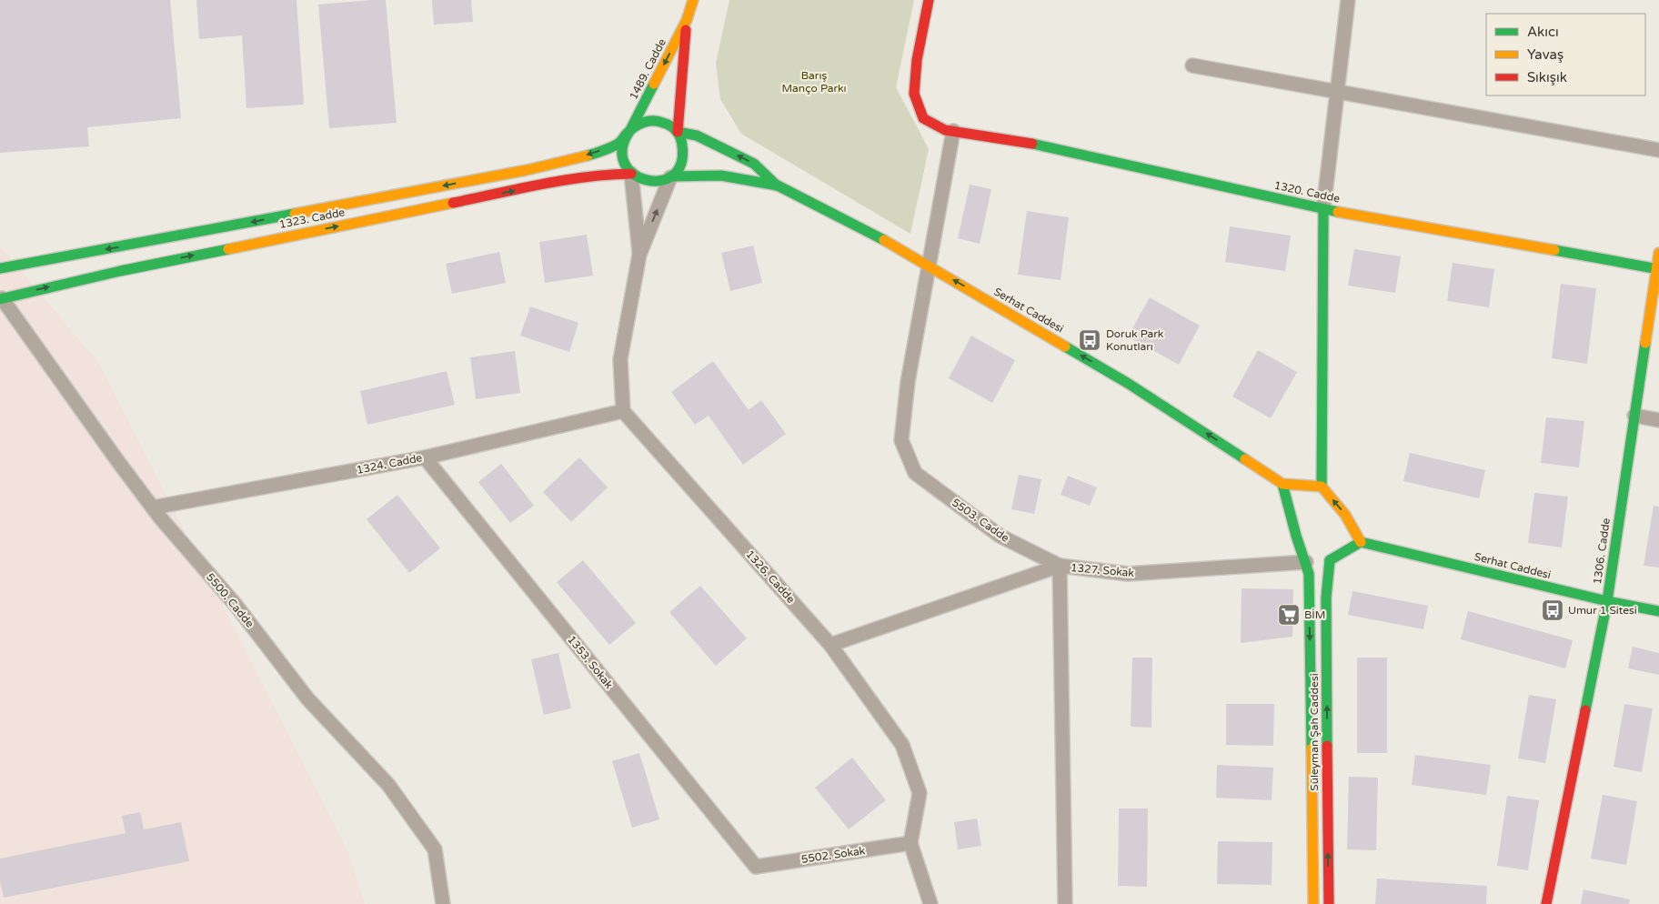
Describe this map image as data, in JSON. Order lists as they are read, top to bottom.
{
  "streets": {
    "main road": [
      "1489. Cadde",
      "1320. Cadde",
      "1323. Cadde",
      "Serhat Caddesi",
      "1306. Cadde",
      "Süleyman Şah Caddesi"
    ],
    "street": [
      "1324. Cadde",
      "5503. Cadde",
      "1327. Sokak",
      "1326. Cadde",
      "5500. Cadde",
      "1353. Sokak",
      "5502. Sokak"
    ]
  },
  "crossings": [
    ["1489. Cadde", "1323. Cadde"],
    ["1320. Cadde", "5503. Cadde"],
    ["1320. Cadde", "1306. Cadde"],
    ["1323. Cadde", "5500. Cadde"],
    ["Serhat Caddesi", "5503. Cadde"],
    ["Serhat Caddesi", "1306. Cadde"],
    ["Serhat Caddesi", "Süleyman Şah Caddesi"],
    ["1324. Cadde", "1326. Cadde"],
    ["1324. Cadde", "5500. Cadde"],
    ["1324. Cadde", "1353. Sokak"],
    ["5503. Cadde", "1327. Sokak"],
    ["1327. Sokak", "1326. Cadde"],
    ["1327. Sokak", "Süleyman Şah Caddesi"],
    ["1326. Cadde", "5502. Sokak"],
    ["1353. Sokak", "5502. Sokak"]
  ],
  "one_way": ["Serhat Caddesi"],
  "parks": ["Barış Manço Parkı"],
  "places": {
    "bus stop": ["Doruk Park Konutları", "Umur 1 Sitesi"],
    "supermarket": ["BİM"]
  },
  "legend": ["Akıcı", "Yavaş", "Sıkışık"]
}
